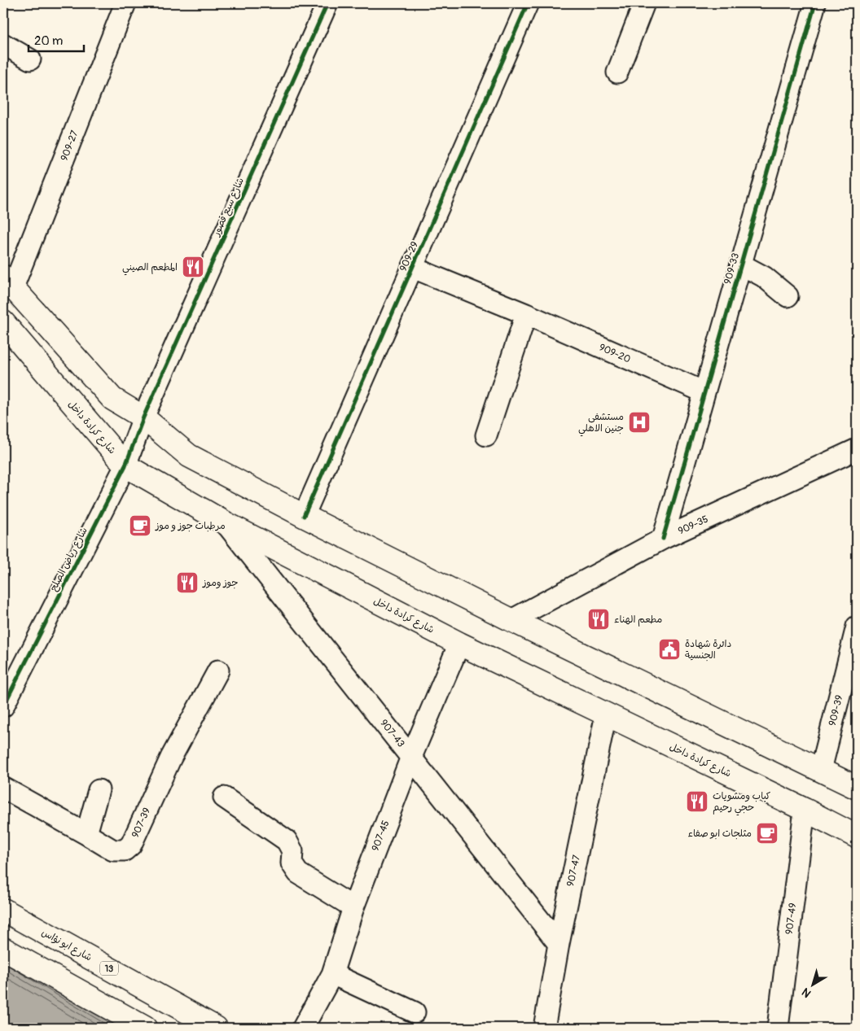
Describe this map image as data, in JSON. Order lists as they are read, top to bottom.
{
  "streets": {
    "main road": ["شارع كرادة داخل", "شارع ابو نؤاس", "13"],
    "street": [
      "909-27",
      "شارع سبع قصور",
      "909-29",
      "909-33",
      "909-20",
      "909-35",
      "شارع رياض الصلح",
      "909-39",
      "907-43",
      "907-39",
      "907-45",
      "907-47",
      "907-49"
    ]
  },
  "crossings": [
    ["شارع سبع قصور", "شارع رياض الصلح"],
    ["909-29", "909-20"],
    ["909-33", "909-20"],
    ["909-33", "909-35"],
    ["شارع كرادة داخل", "شارع رياض الصلح"],
    ["شارع كرادة داخل", "907-43"],
    ["شارع كرادة داخل", "907-45"],
    ["شارع كرادة داخل", "907-47"],
    ["شارع كرادة داخل", "907-49"],
    ["907-43", "907-45"],
    ["907-43", "907-47"]
  ],
  "places": {
    "restaurant": [
      "المطعم الصيني",
      "جوز وموز",
      "مطعم الهناء",
      "كباب ومشويات حجي رحيم"
    ],
    "hospital": ["مستشفى جنين الاهلي"],
    "cafe": ["مرطبات جوز و موز", "مثلجات ابو صفاء"],
    "public building": ["دائرة شهادة الجنسية"]
  },
  "scale_bar": "20 m",
  "north": "bottom left"
}
